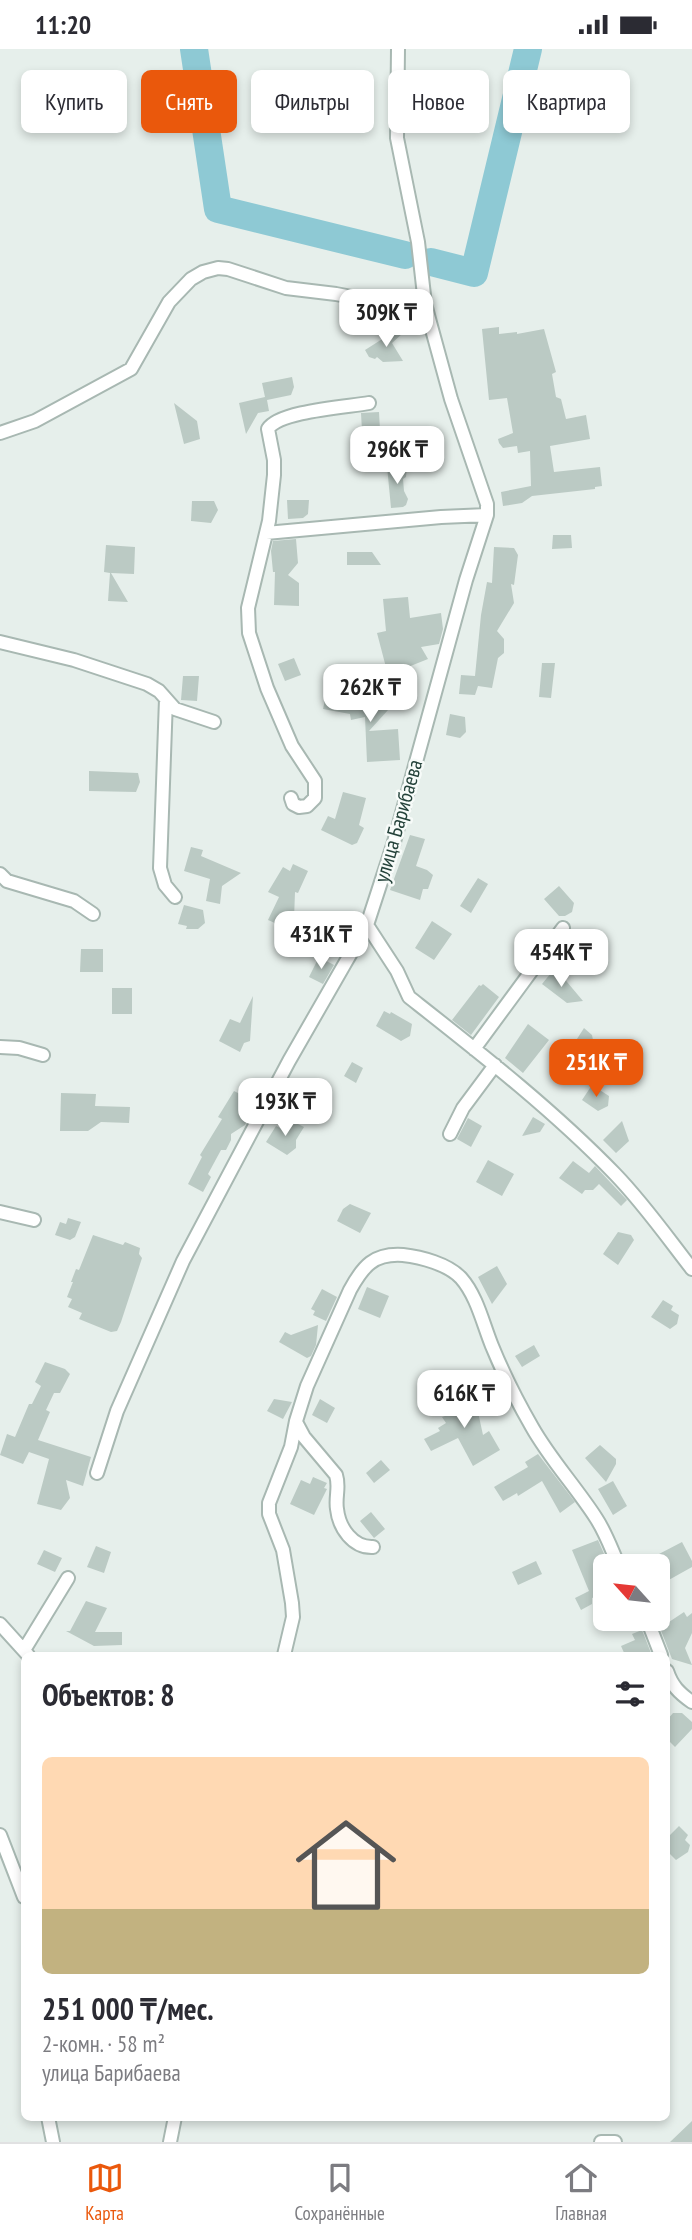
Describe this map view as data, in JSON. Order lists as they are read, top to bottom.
{
  "streets": {
    "street": ["улица Барибаева"]
  },
  "north": "top left",
  "page": {
    "status": "11:20",
    "chip": [
      "Купить",
      "Снять",
      "Фильтры",
      "Новое",
      "Квартира"
    ],
    "price": [
      "309K ₸",
      "296K ₸",
      "262K ₸",
      "431K ₸",
      "454K ₸",
      "251K ₸",
      "193K ₸",
      "616K ₸"
    ],
    "heading": "Объектов: 8",
    "list": [
      {
        "name": "251 000 ₸/мес.",
        "note": "2-комн. · 58 m² · улица Барибаева"
      }
    ],
    "tabs": ["Карта", "Сохранённые", "Главная"]
  }
}
